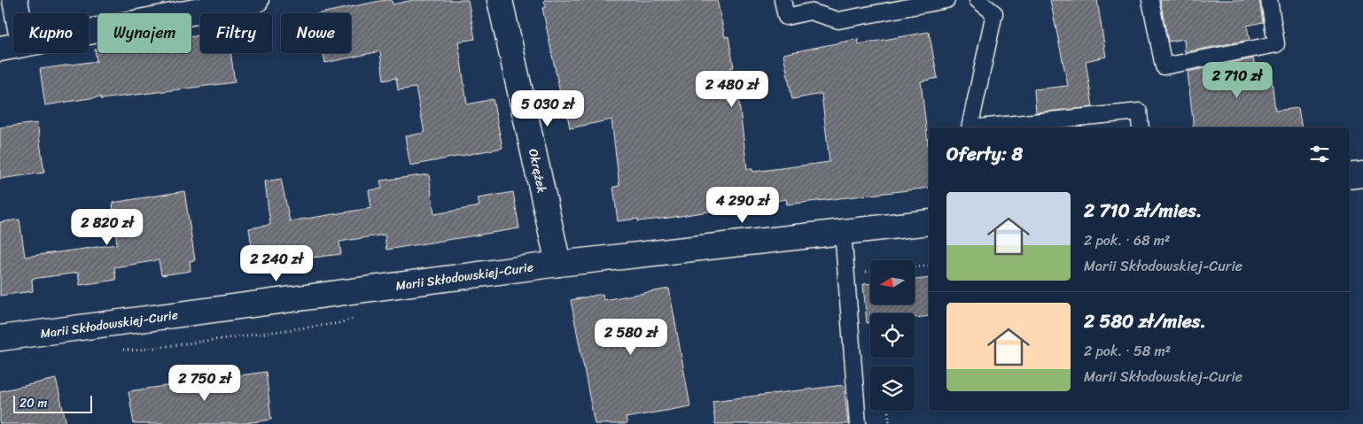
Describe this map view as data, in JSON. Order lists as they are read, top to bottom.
{
  "streets": {
    "street": ["Okrężek", "Marii Skłodowskiej-Curie"]
  },
  "crossings": [
    ["Okrężek", "Marii Skłodowskiej-Curie"]
  ],
  "scale_bar": "20 m",
  "north": "left",
  "page": {
    "chip": [
      "Kupno",
      "Wynajem",
      "Filtry",
      "Nowe"
    ],
    "price": [
      "2 710 zł",
      "2 480 zł",
      "5 030 zł",
      "4 290 zł",
      "2 820 zł",
      "2 240 zł",
      "2 580 zł",
      "2 750 zł"
    ],
    "heading": "Oferty: 8",
    "list": [
      {
        "name": "2 710 zł/mies.",
        "note": "2 pok. · 68 m² · Marii Skłodowskiej-Curie"
      },
      {
        "name": "2 580 zł/mies.",
        "note": "2 pok. · 58 m² · Marii Skłodowskiej-Curie"
      }
    ],
    "scale": "20 m"
  }
}
